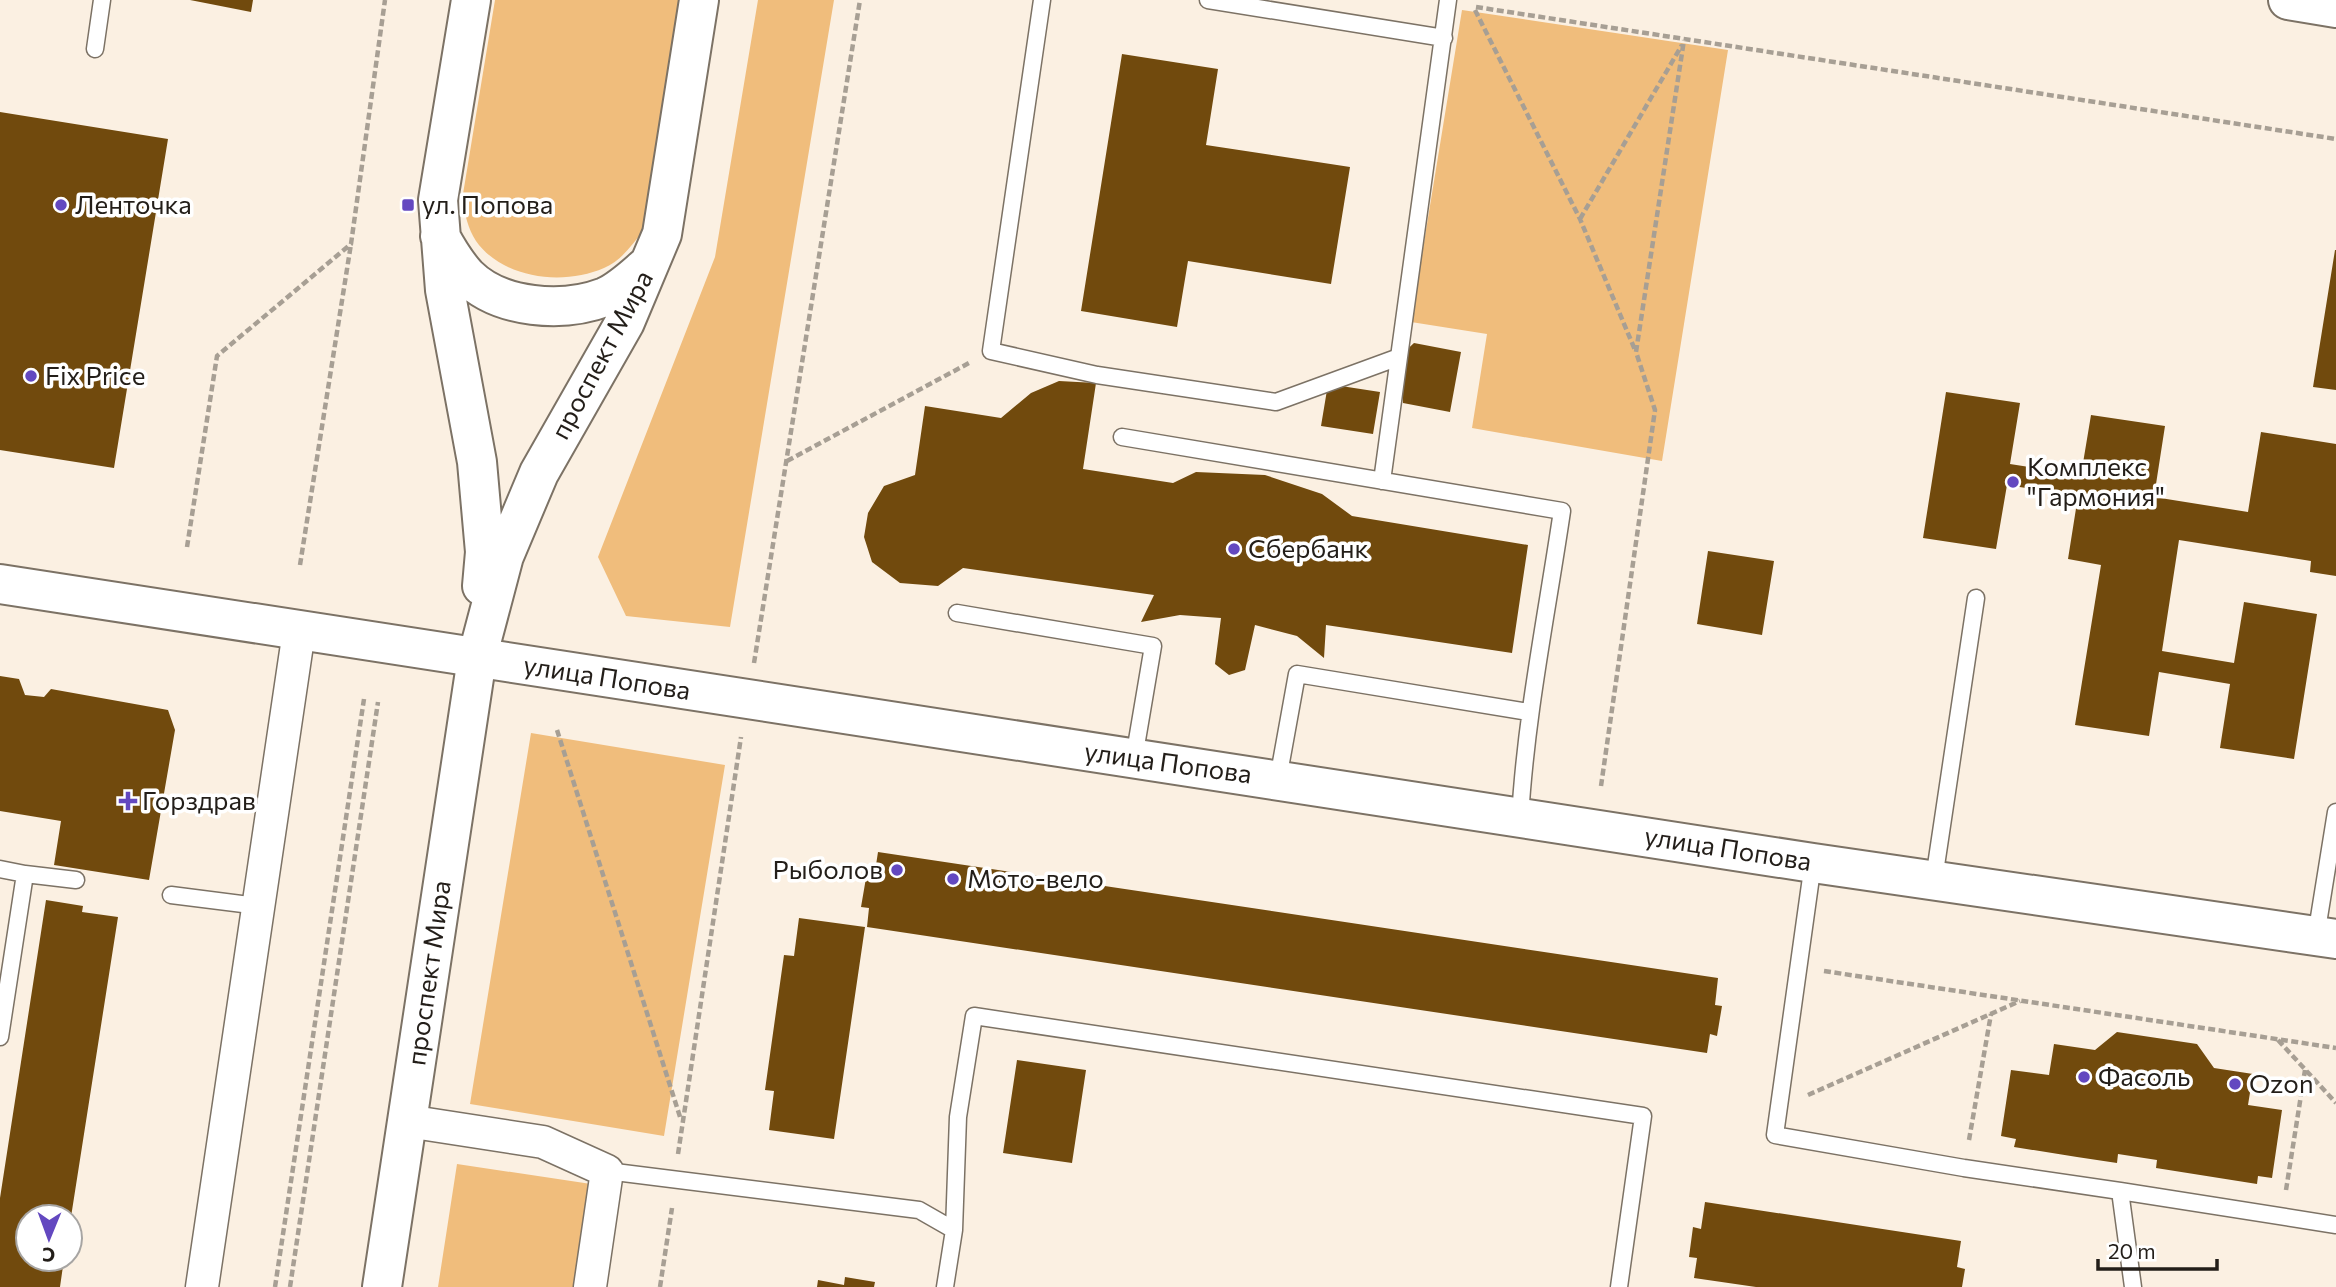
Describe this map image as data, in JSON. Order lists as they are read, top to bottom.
{
  "streets": {
    "street": ["проспект Мира", "улица Попова"]
  },
  "crossings": [
    ["проспект Мира", "улица Попова"]
  ],
  "places": {
    "other": [
      "Ленточка",
      "Fix Price",
      "Комплекс \"Гармония\"",
      "Сбербанк",
      "Рыболов",
      "Мото-вело",
      "Фасоль",
      "Ozon"
    ],
    "transit": ["ул. Попова"],
    "health": ["Горздрав"]
  },
  "scale_bar": "20 m",
  "north": "bottom"
}
